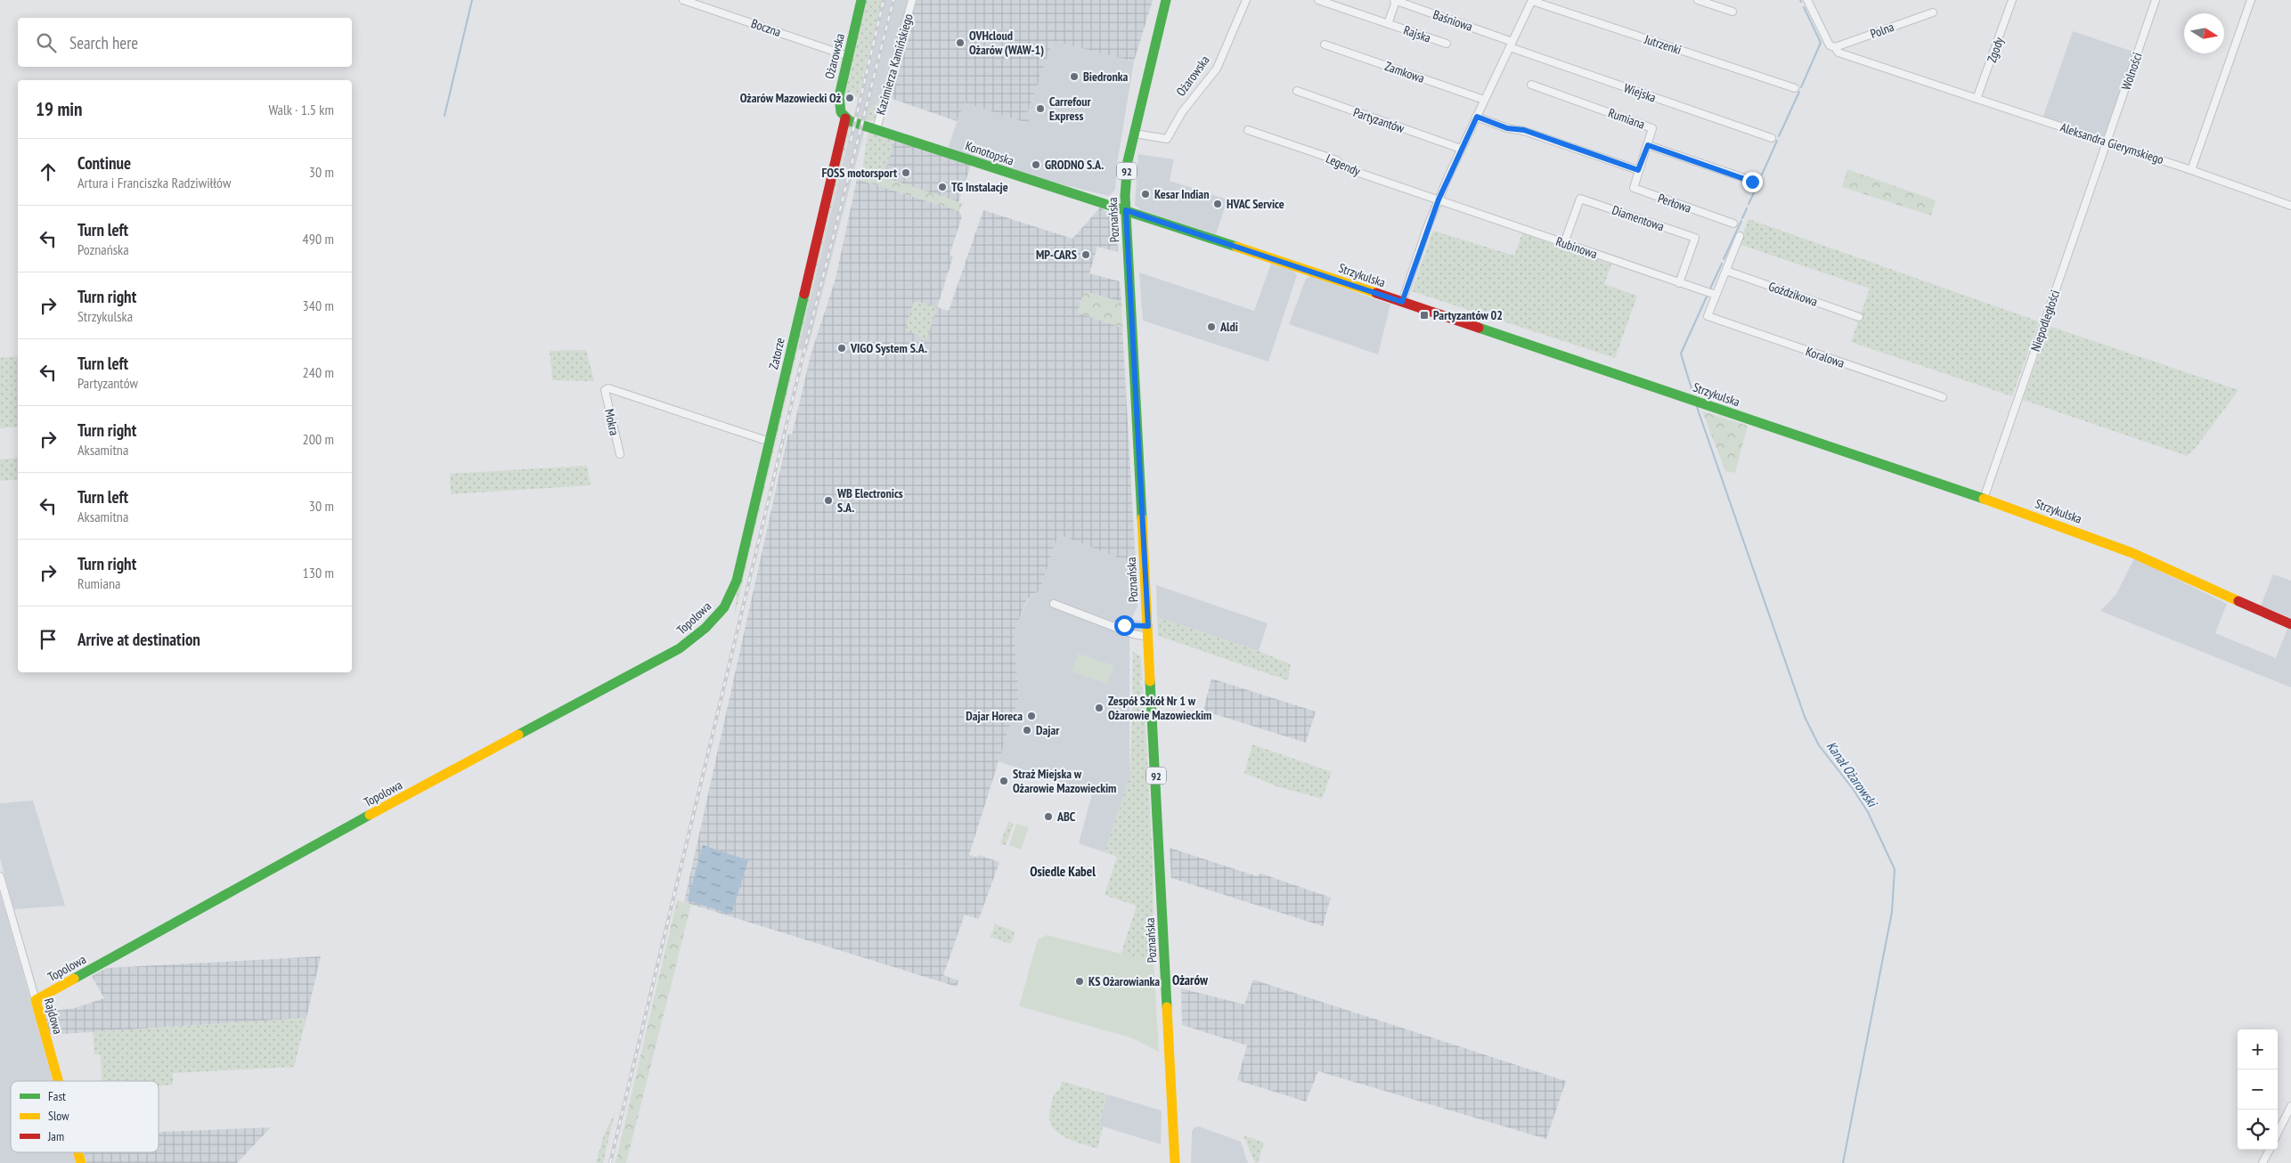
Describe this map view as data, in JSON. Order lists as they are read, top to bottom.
{
  "streets": {
    "street": [
      "Baśniowa",
      "Boczna",
      "Polna",
      "Rajska",
      "Jutrzenki",
      "Zgody",
      "Ożarowska",
      "Kazimierza Kamińskiego",
      "Wolności",
      "Zamkowa",
      "Wiejska",
      "Rumiana",
      "Partyzantów",
      "Aleksandra Gierymskiego",
      "Konotopska",
      "Legendy",
      "92",
      "Perłowa",
      "Diamentowa",
      "Poznańska",
      "Rubinowa",
      "Strzykulska",
      "Goździkowa",
      "Niepodległości",
      "Zatorze",
      "Koralowa",
      "Mokra",
      "Topolowa",
      "Rajdowa"
    ]
  },
  "crossings": [
    ["Baśniowa", "Rajska"],
    ["Baśniowa", "Wiejska"],
    ["Boczna", "Ożarowska"],
    ["Polna", "Aleksandra Gierymskiego"],
    ["Zgody", "Aleksandra Gierymskiego"],
    ["Ożarowska", "Konotopska"],
    ["Ożarowska", "Zatorze"],
    ["Kazimierza Kamińskiego", "Konotopska"],
    ["Wolności", "Aleksandra Gierymskiego"],
    ["Wolności", "Niepodległości"],
    ["Aleksandra Gierymskiego", "Niepodległości"],
    ["Konotopska", "Poznańska"],
    ["Konotopska", "Strzykulska"],
    ["Konotopska", "Zatorze"],
    ["Legendy", "Rubinowa"],
    ["Diamentowa", "Rubinowa"],
    ["Poznańska", "Strzykulska"],
    ["Rubinowa", "Koralowa"],
    ["Strzykulska", "Niepodległości"],
    ["Zatorze", "Mokra"],
    ["Zatorze", "Topolowa"],
    ["Topolowa", "Rajdowa"]
  ],
  "districts": ["Osiedle Kabel", "Ożarów"],
  "water": ["Kanał Ożarowski"],
  "places": {
    "other": [
      "OVHcloud Ożarów (WAW-1)",
      "Biedronka",
      "Ożarów Mazowiecki Oż",
      "Carrefour Express",
      "GRODNO S.A.",
      "FOSS motorsport",
      "TG Instalacje",
      "Kesar Indian",
      "HVAC Service",
      "MP-CARS",
      "Aldi",
      "VIGO System S.A.",
      "WB Electronics S.A.",
      "Zespół Szkół Nr 1 w Ożarowie Mazowieckim",
      "Dajar Horeca",
      "Dajar",
      "Straż Miejska w Ożarowie Mazowieckim",
      "ABC",
      "KS Ożarowianka"
    ],
    "transit": ["Partyzantów 02"]
  },
  "legend": ["Fast", "Slow", "Jam"],
  "north": "right",
  "page": {
    "search": "Search here",
    "heading": ["19 min", "Walk · 1.5 km"],
    "list": [
      ["Continue", "Artura i Franciszka Radziwiłłów", "30 m"],
      ["Turn left", "Poznańska", "490 m"],
      ["Turn right", "Strzykulska", "340 m"],
      ["Turn left", "Partyzantów", "240 m"],
      ["Turn right", "Aksamitna", "200 m"],
      ["Turn left", "Aksamitna", "30 m"],
      ["Turn right", "Rumiana", "130 m"],
      "Arrive at destination"
    ],
    "map_buttons": ["+", "−"]
  }
}
